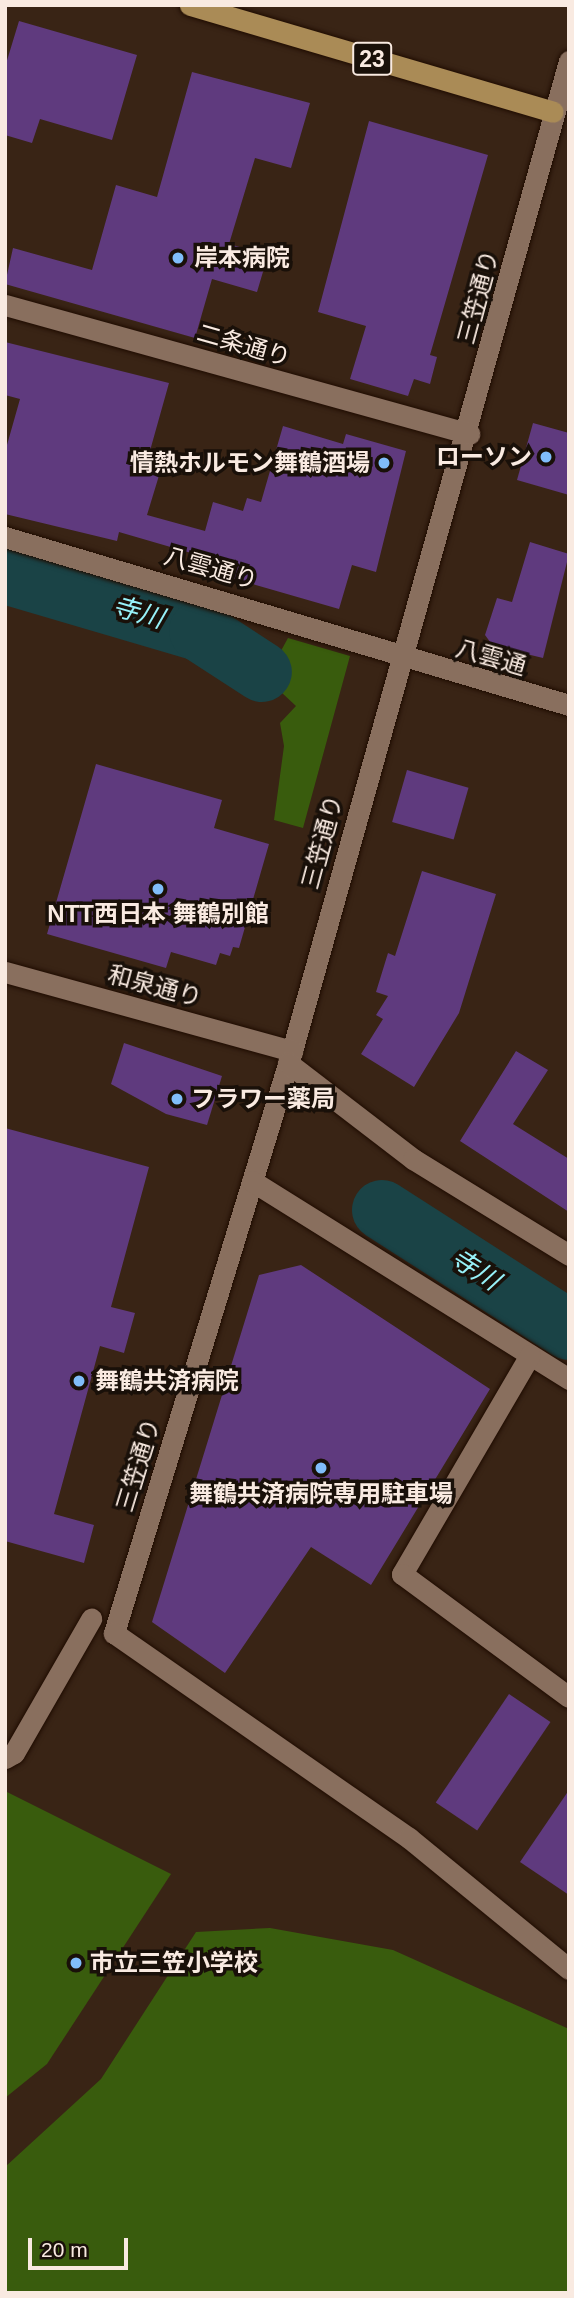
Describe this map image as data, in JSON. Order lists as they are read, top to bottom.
{
  "streets": {
    "main road": ["23"],
    "street": [
      "三笠通り",
      "二条通り",
      "八雲通り",
      "八雲通",
      "和泉通り"
    ]
  },
  "crossings": [
    ["23", "三笠通り"],
    ["三笠通り", "二条通り"],
    ["三笠通り", "八雲通り"],
    ["三笠通り", "八雲通"],
    ["三笠通り", "和泉通り"],
    ["八雲通り", "八雲通"]
  ],
  "water": ["寺川"],
  "places": [
    "岸本病院",
    "ローソン",
    "情熱ホルモン舞鶴酒場",
    "NTT西日本 舞鶴別館",
    "フラワー薬局",
    "舞鶴共済病院",
    "舞鶴共済病院専用駐車場",
    "市立三笠小学校"
  ],
  "scale_bar": "20 m"
}
